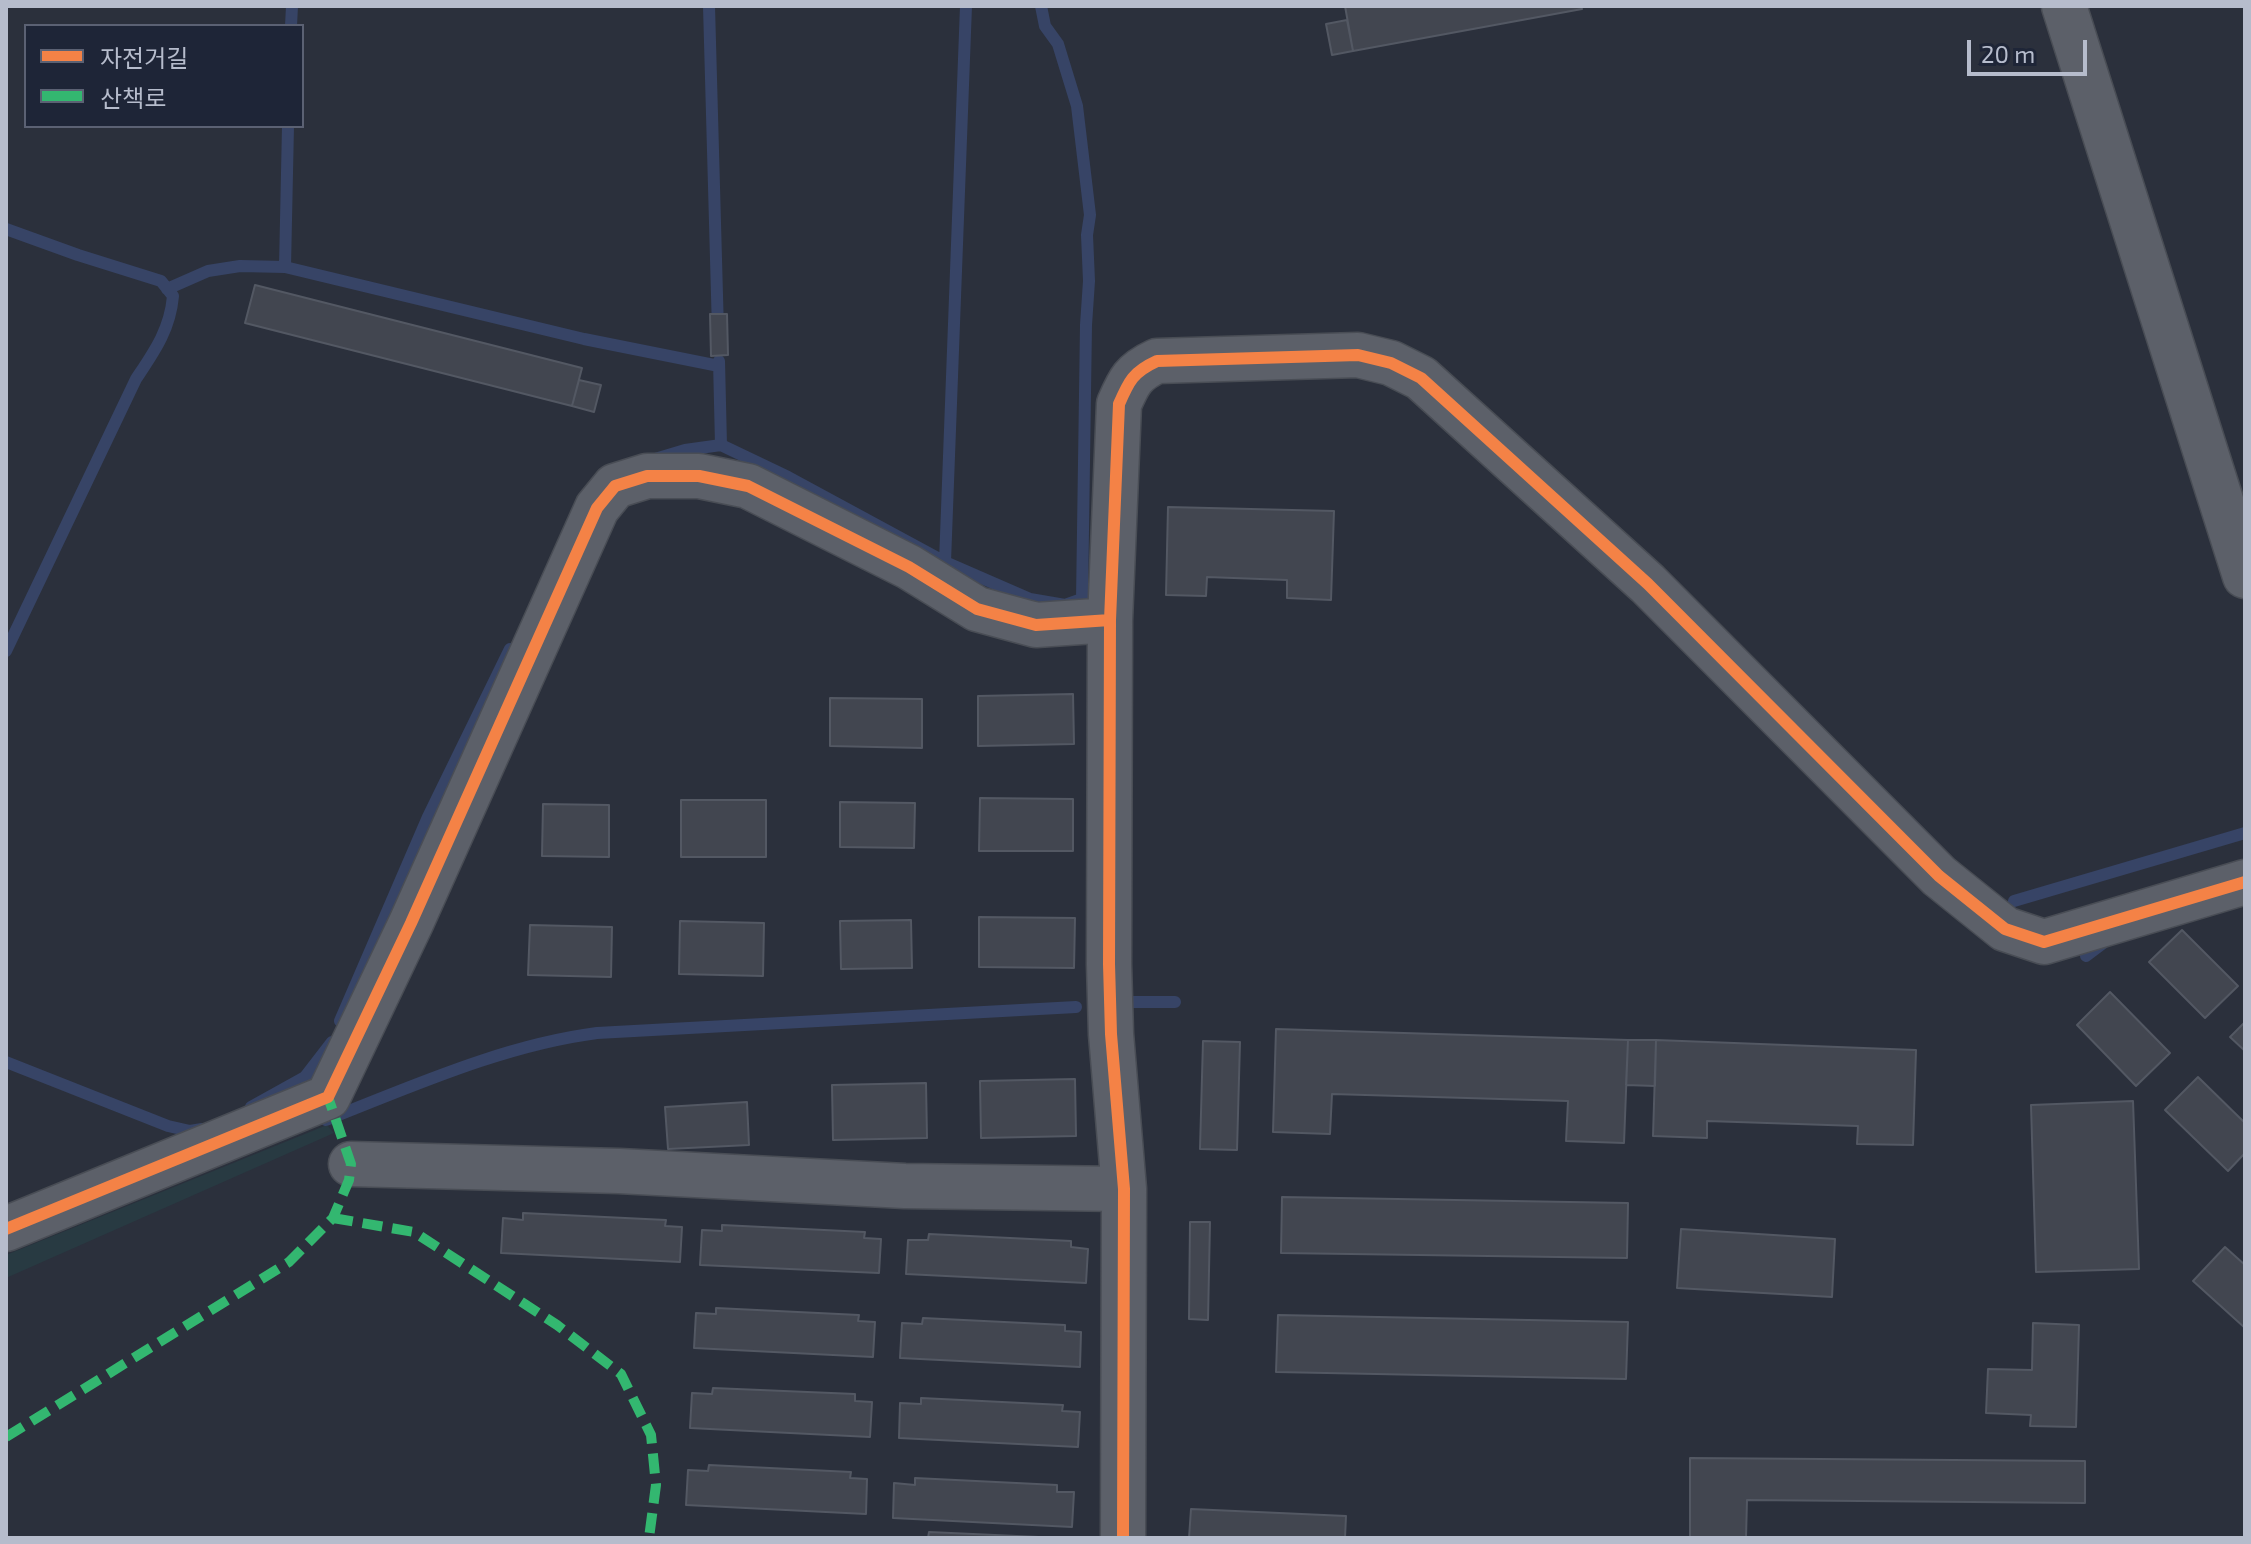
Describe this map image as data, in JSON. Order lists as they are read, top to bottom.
{
  "legend": ["자전거길", "산책로"],
  "scale_bar": "20 m"
}
